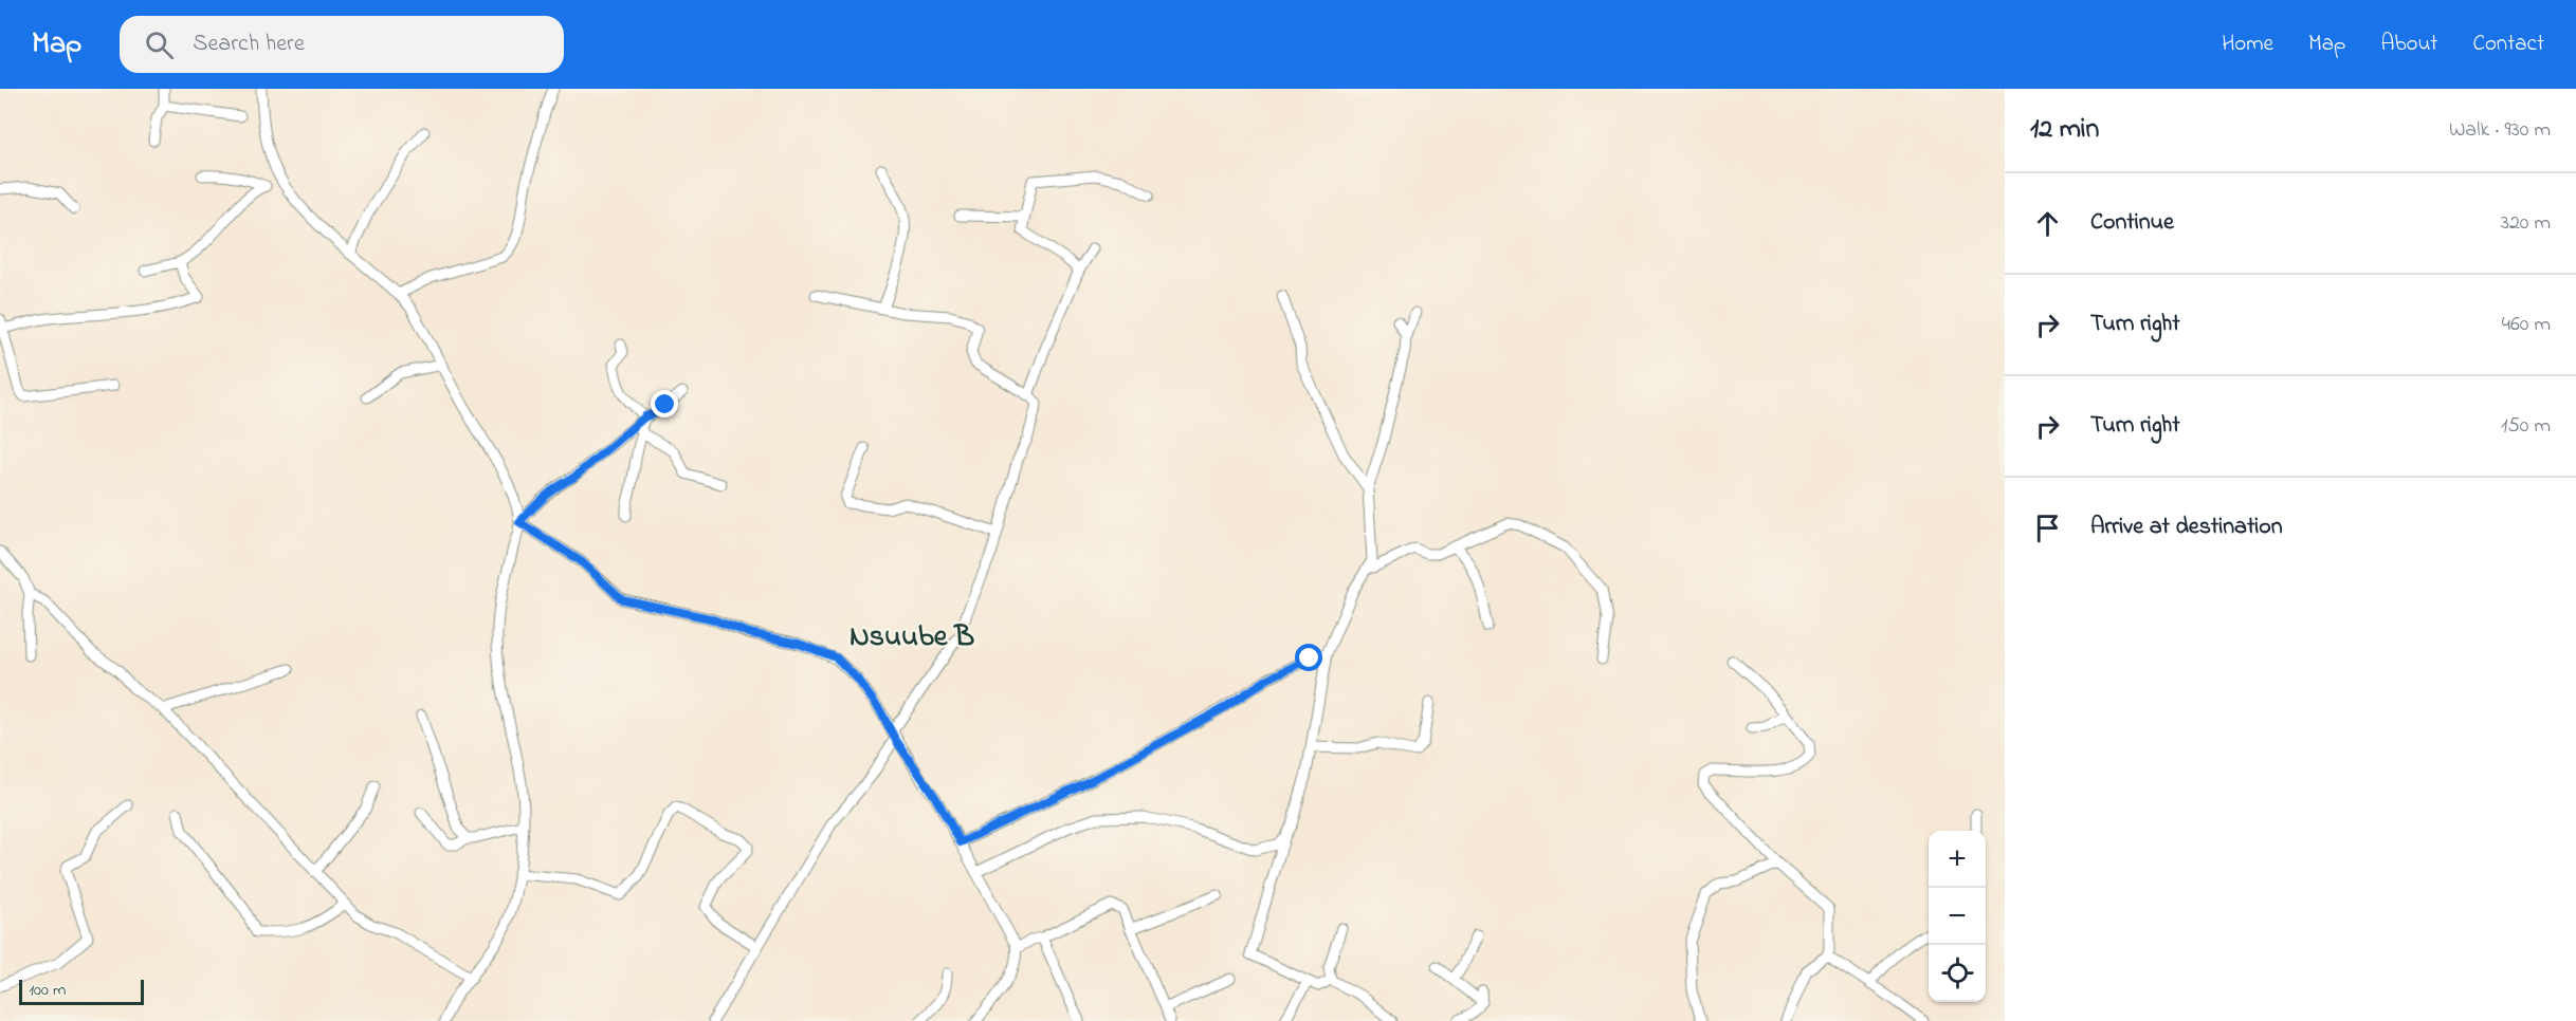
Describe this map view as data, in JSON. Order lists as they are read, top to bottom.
{
  "districts": ["Nsuube B"],
  "scale_bar": "100 m",
  "page": {
    "header": "Map",
    "search": "Search here",
    "nav": [
      "Home",
      "Map",
      "About",
      "Contact"
    ],
    "heading": ["12 min", "Walk · 930 m"],
    "list": [
      ["Continue", "320 m"],
      ["Turn right", "460 m"],
      ["Turn right", "150 m"],
      "Arrive at destination"
    ],
    "map_buttons": ["+", "−"],
    "scale": "100 m"
  }
}
